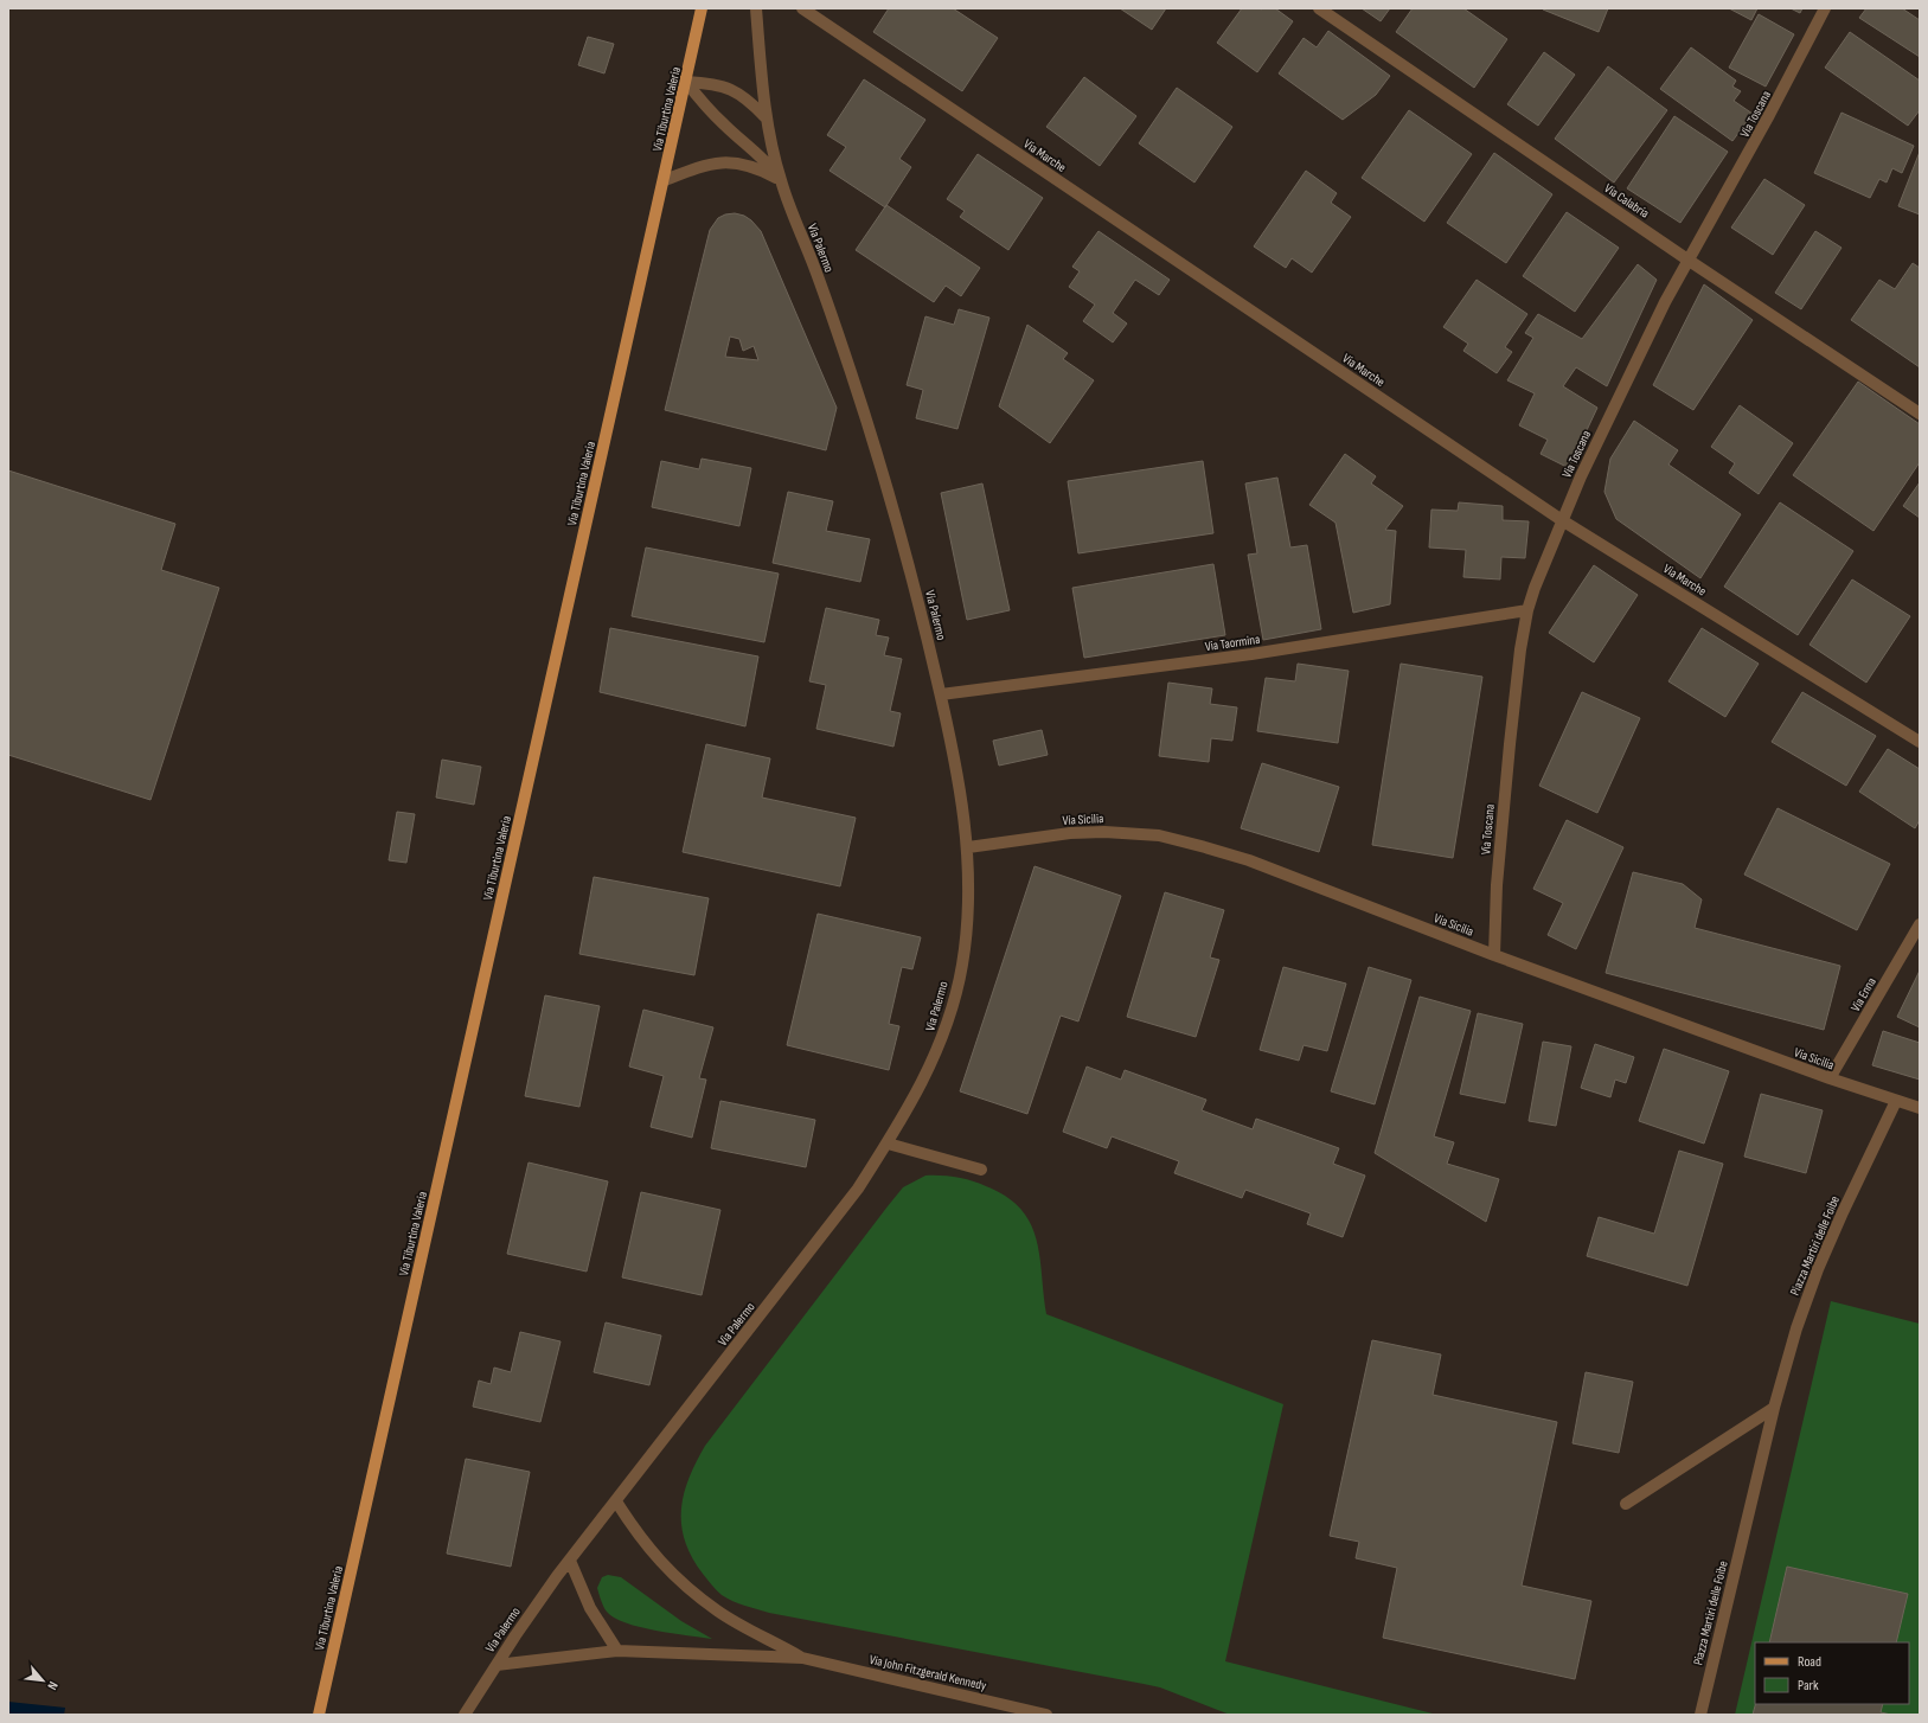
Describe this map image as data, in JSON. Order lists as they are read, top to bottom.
{
  "streets": {
    "main road": ["Via Tiburtina Valeria"],
    "street": [
      "Via Toscana",
      "Via Marche",
      "Via Calabria",
      "Via Palermo",
      "Via Taormina",
      "Via Sicilia",
      "Via Enna",
      "Piazza Martiri delle Foibe",
      "Via John Fitzgerald Kennedy"
    ]
  },
  "crossings": [
    ["Via Tiburtina Valeria", "Via Palermo"],
    ["Via Toscana", "Via Marche"],
    ["Via Toscana", "Via Calabria"],
    ["Via Toscana", "Via Taormina"],
    ["Via Toscana", "Via Sicilia"],
    ["Via Palermo", "Via Taormina"],
    ["Via Palermo", "Via Sicilia"],
    ["Via Palermo", "Via John Fitzgerald Kennedy"],
    ["Via Sicilia", "Via Enna"],
    ["Via Sicilia", "Piazza Martiri delle Foibe"]
  ],
  "legend": ["Road", "Park"],
  "north": "bottom right"
}
